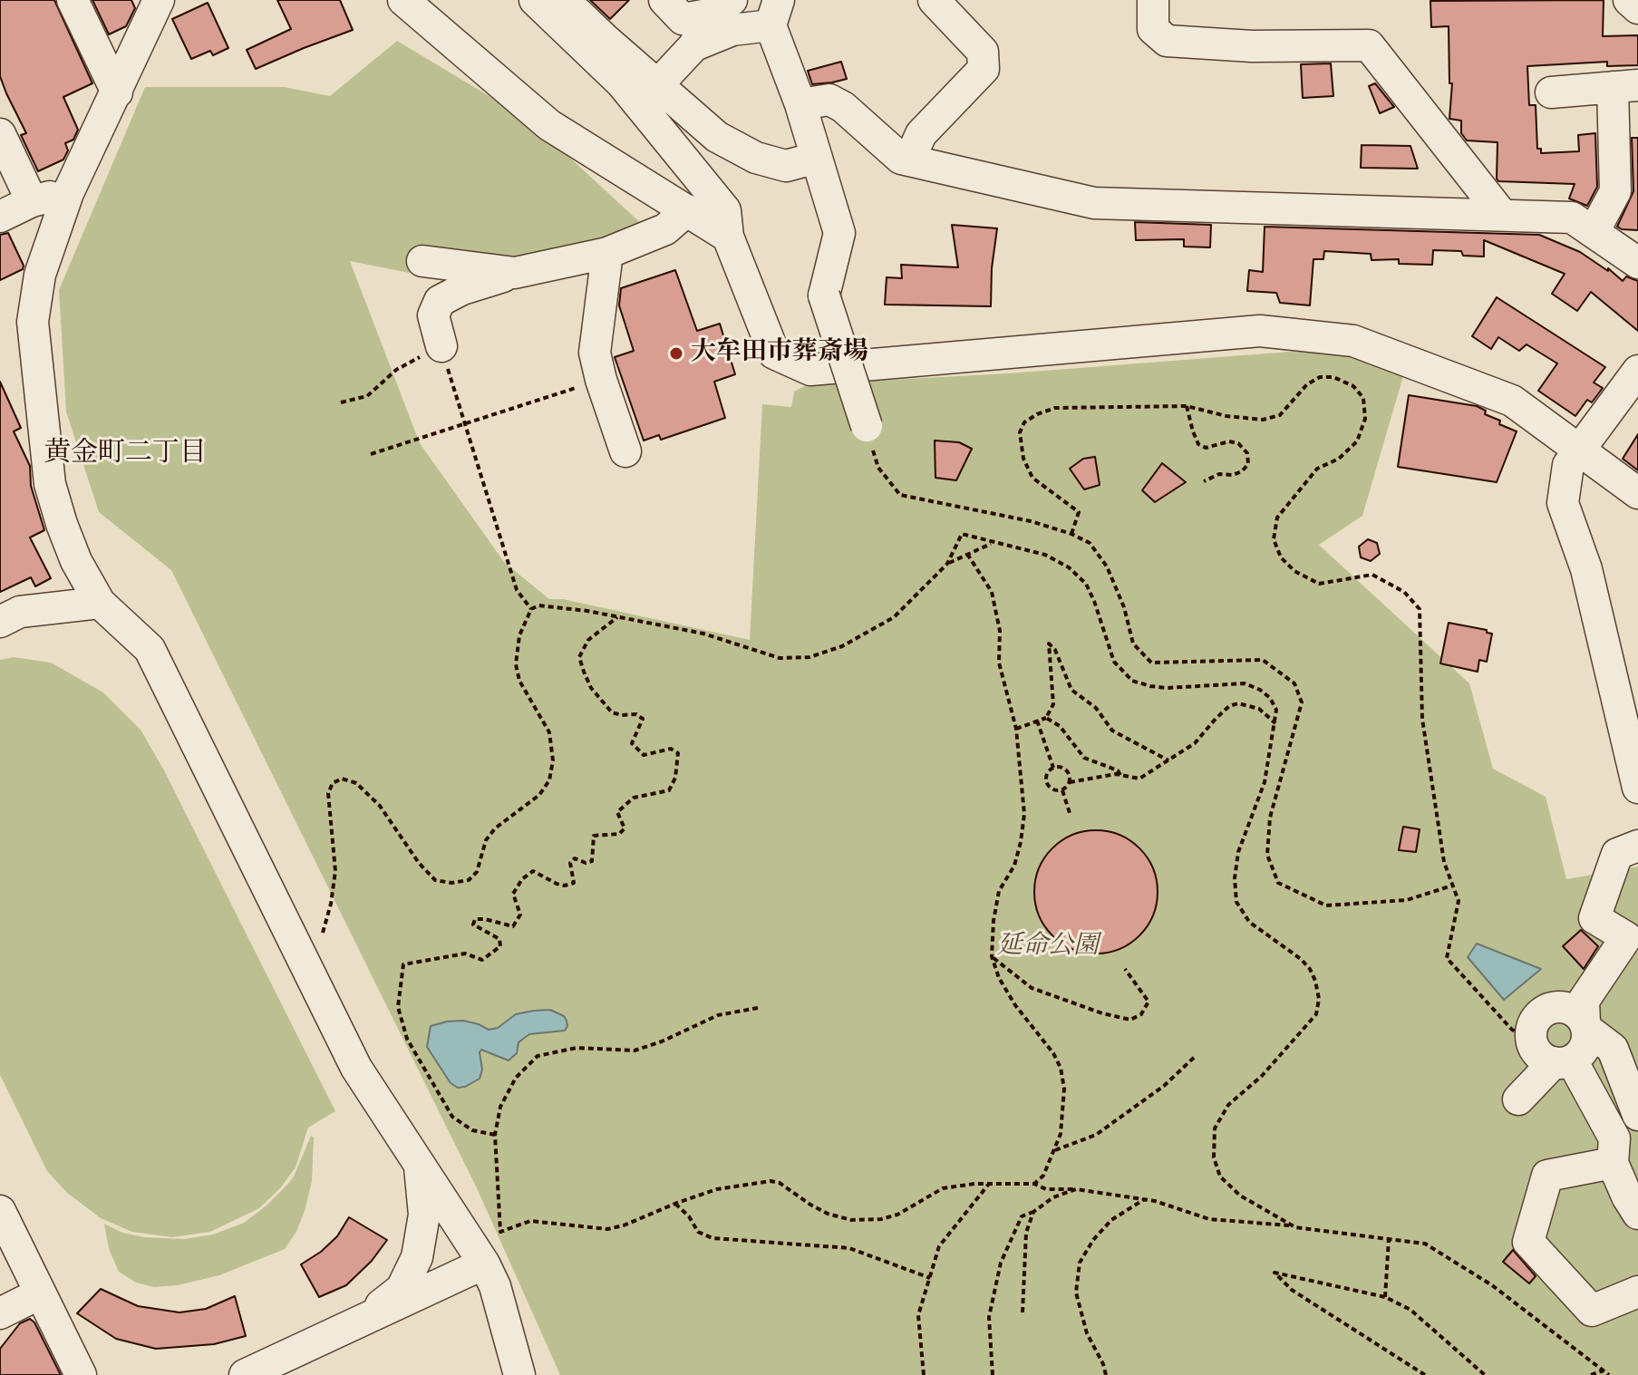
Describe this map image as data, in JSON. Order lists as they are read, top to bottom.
{
  "districts": ["黄金町二丁目"],
  "parks": ["延命公園"],
  "places": ["大牟田市葬斎場"]
}
